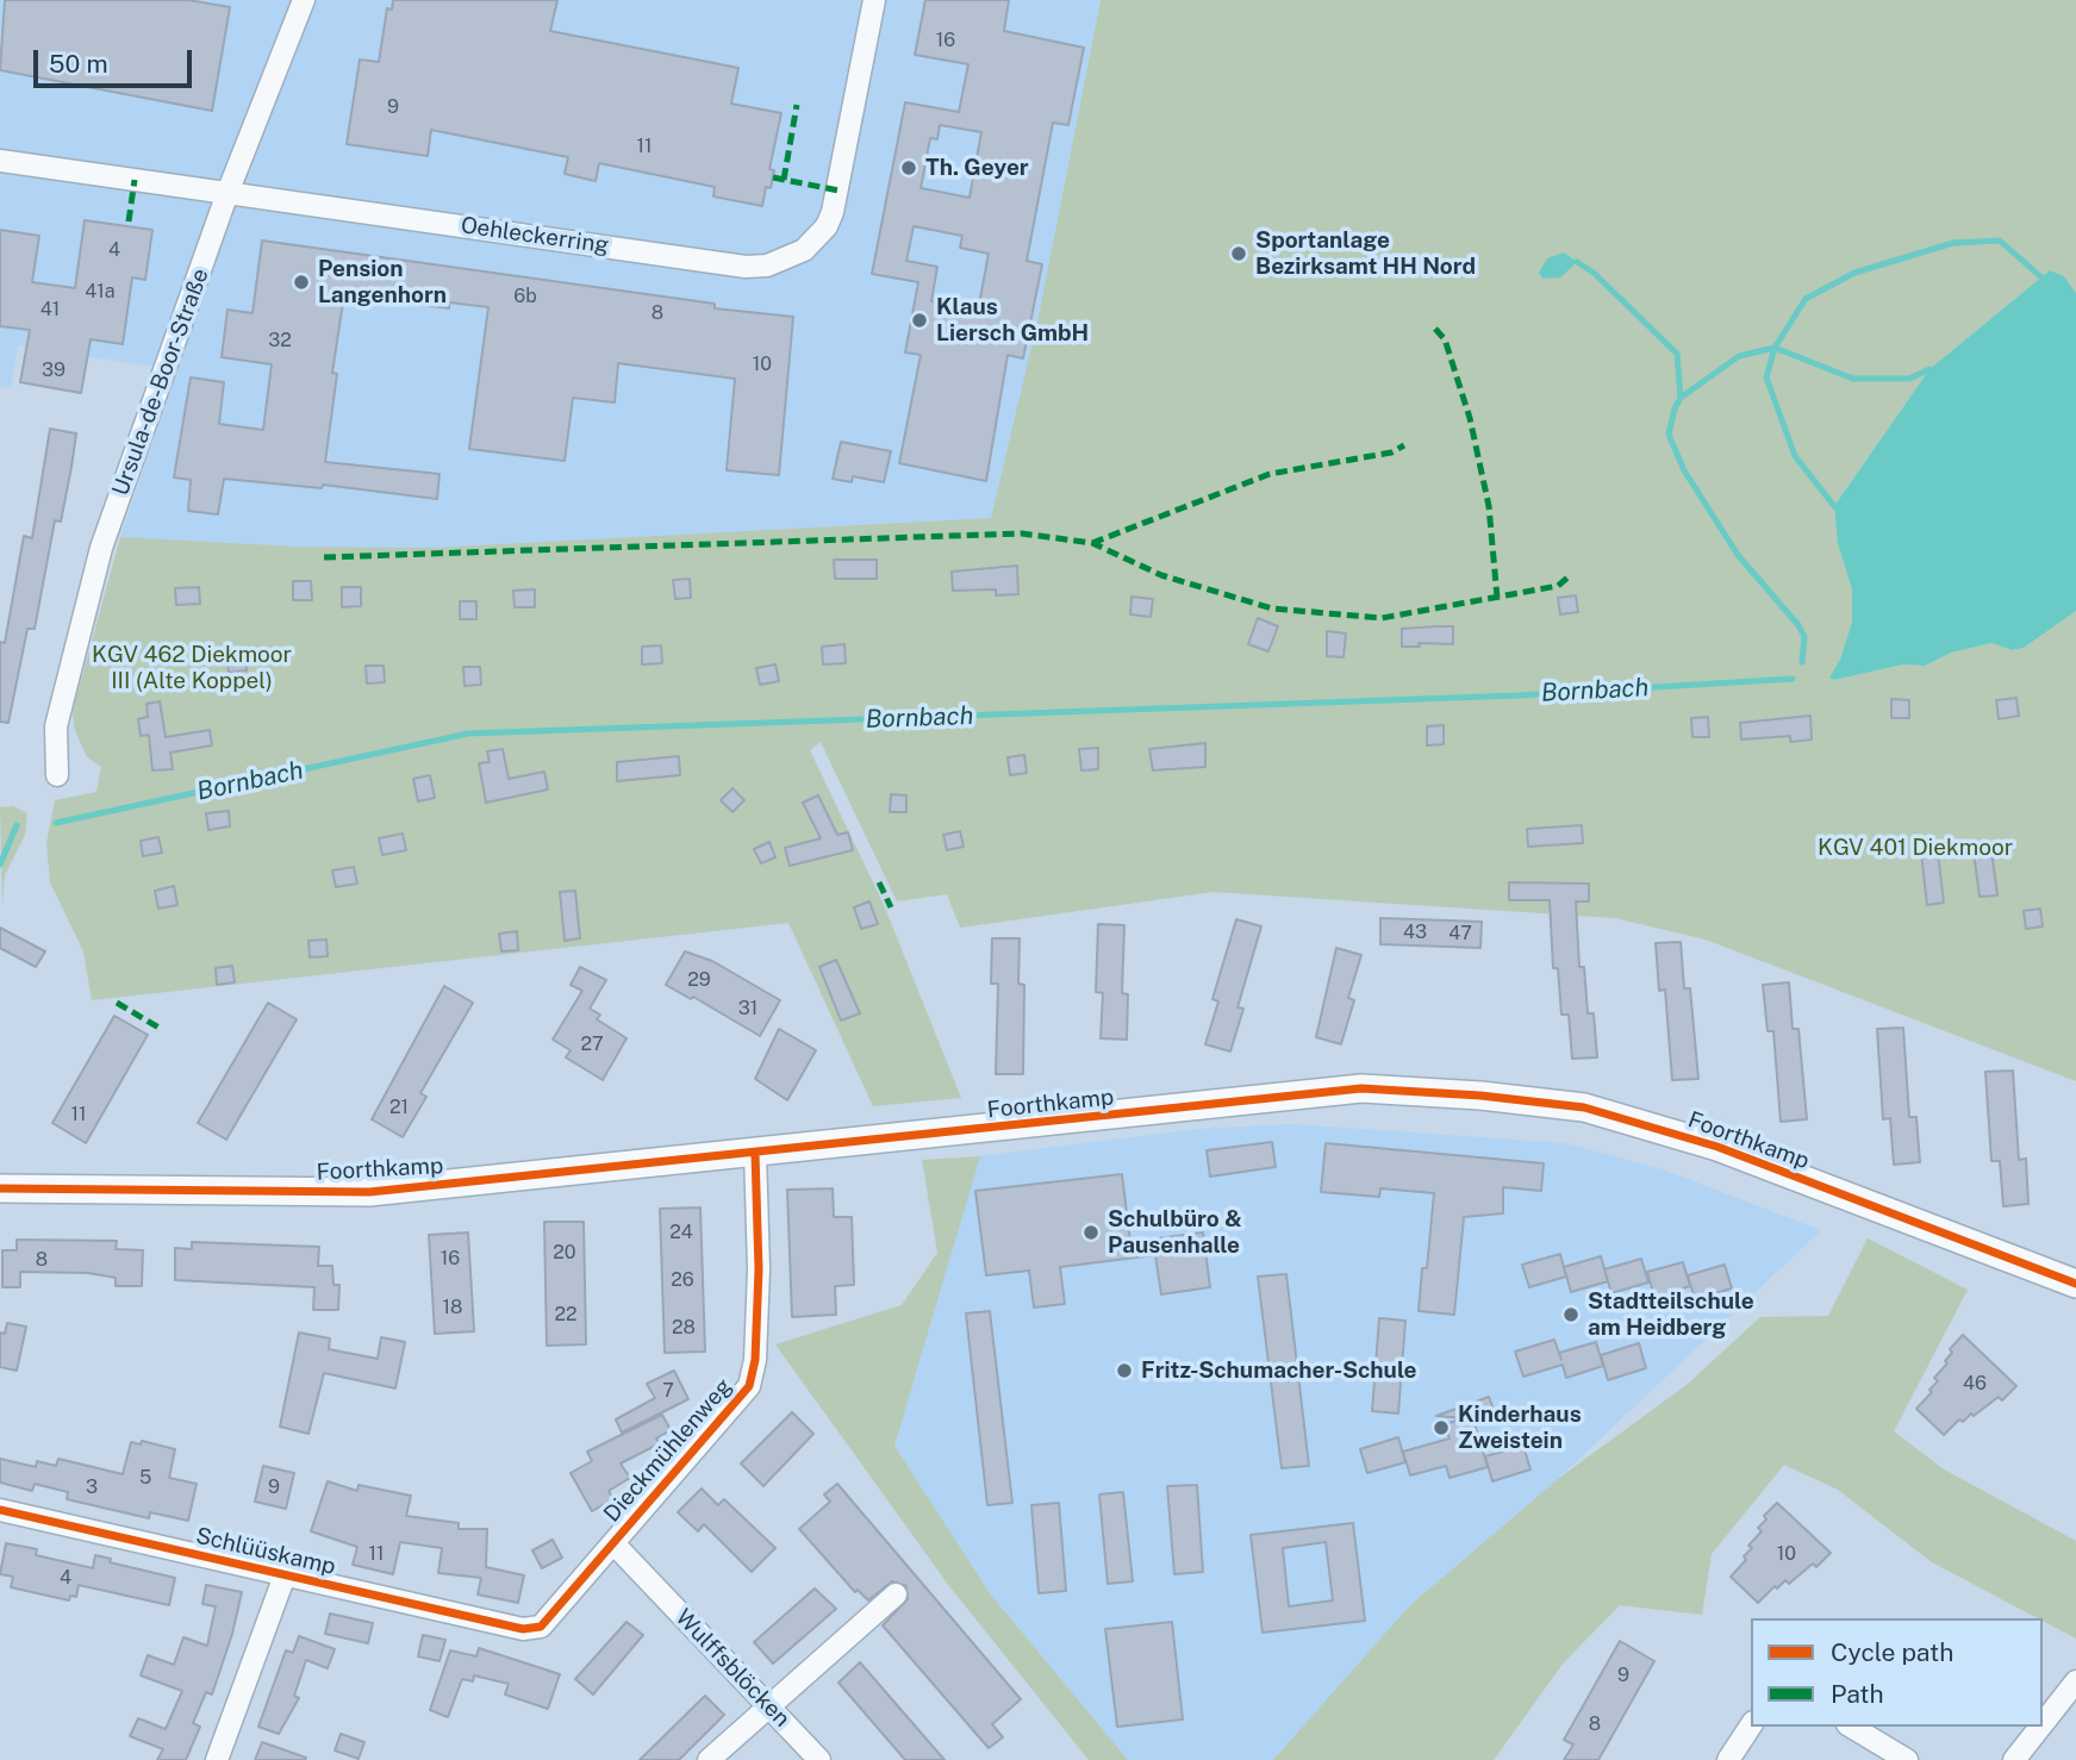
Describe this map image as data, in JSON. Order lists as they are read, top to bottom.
{
  "streets": {
    "street": [
      "Oehleckerring",
      "Ursula-de-Boor-Straße",
      "Foorthkamp",
      "Dieckmühlenweg",
      "Schlüüskamp",
      "Wulffsblöcken"
    ]
  },
  "crossings": [
    ["Oehleckerring", "Ursula-de-Boor-Straße"],
    ["Foorthkamp", "Dieckmühlenweg"],
    ["Dieckmühlenweg", "Schlüüskamp"],
    ["Dieckmühlenweg", "Wulffsblöcken"]
  ],
  "water": ["Bornbach"],
  "parks": ["KGV 462 Diekmoor III (Alte Koppel)", "KGV 401 Diekmoor"],
  "places": [
    "Th. Geyer",
    "Sportanlage Bezirksamt HH Nord",
    "Pension Langenhorn",
    "Klaus Liersch GmbH",
    "Schulbüro & Pausenhalle",
    "Stadtteilschule am Heidberg",
    "Fritz-Schumacher-Schule",
    "Kinderhaus Zweistein"
  ],
  "house_numbers": [
    "16",
    "9",
    "11",
    "4",
    "41a",
    "6b",
    "41",
    "8",
    "32",
    "10",
    "39",
    "43",
    "47",
    "29",
    "31",
    "27",
    "21",
    "11",
    "24",
    "20",
    "16",
    "8",
    "26",
    "18",
    "22",
    "28",
    "46",
    "7",
    "5",
    "3",
    "9",
    "11",
    "10",
    "4",
    "9",
    "8"
  ],
  "legend": ["Cycle path", "Path"],
  "scale_bar": "50 m"
}
